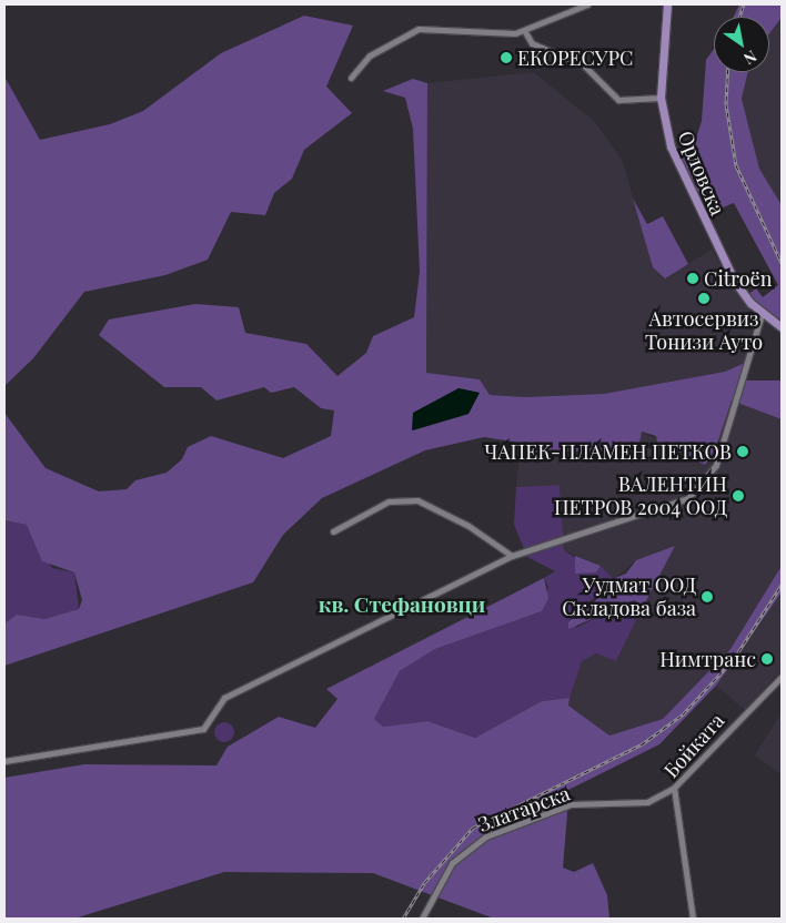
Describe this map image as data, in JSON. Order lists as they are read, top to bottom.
{
  "streets": {
    "main road": ["Орловска"],
    "street": ["Бойката", "Златарска"]
  },
  "crossings": [
    ["Бойката", "Златарска"]
  ],
  "districts": ["кв. Стефановци"],
  "places": [
    "ЕКОРЕСУРС",
    "Citroën",
    "Автосервиз Тонизи Ауто",
    "ЧАПЕК-ПЛАМЕН ПЕТКОВ",
    "ВАЛЕНТИН ПЕТРОВ 2004 ООД",
    "Уудмат ООД Складова база",
    "Нимтранс"
  ],
  "north": "bottom right"
}
